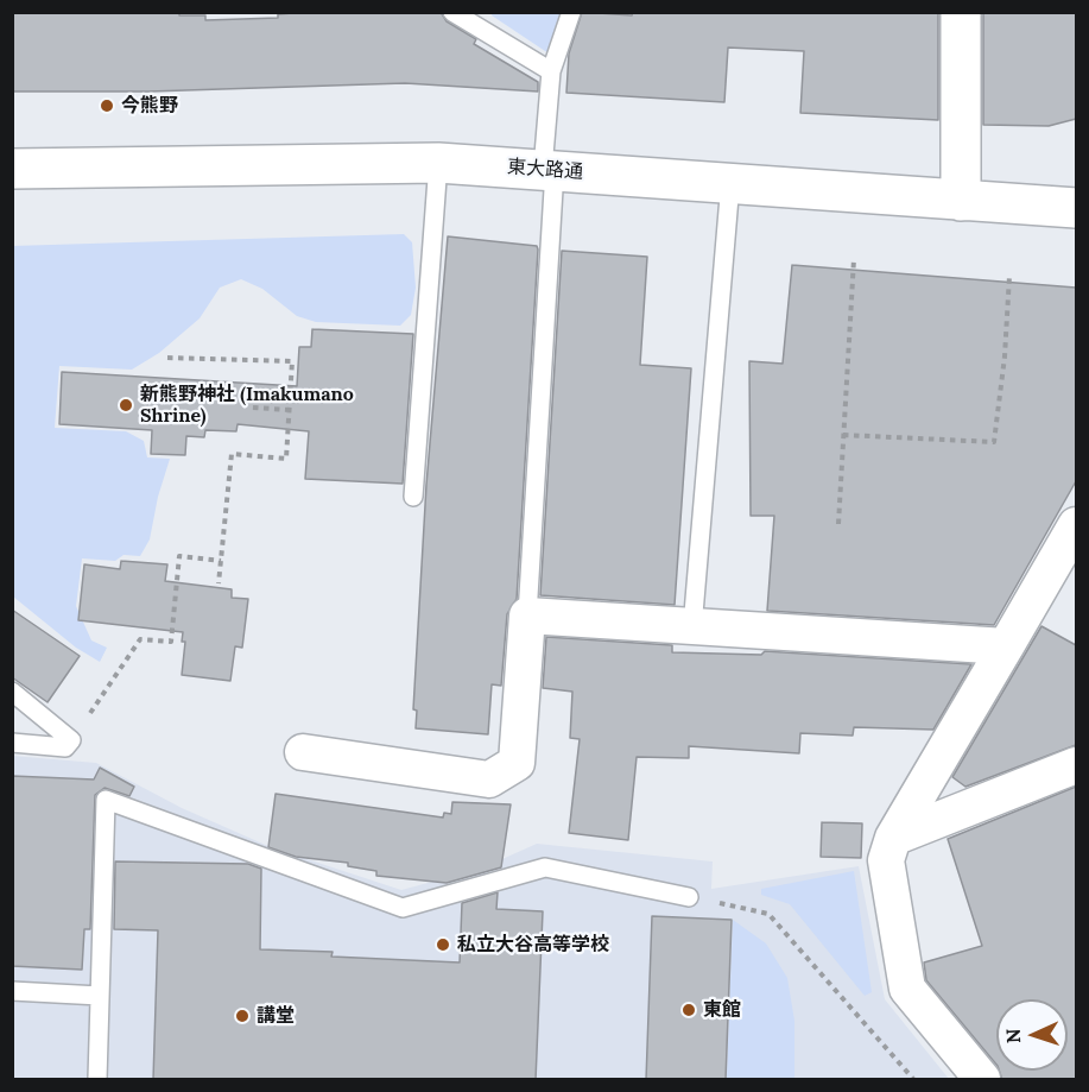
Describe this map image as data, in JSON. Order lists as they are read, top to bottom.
{
  "streets": {
    "main road": ["東大路通"]
  },
  "places": [
    "今熊野",
    "新熊野神社 (Imakumano Shrine)",
    "私立大谷高等学校",
    "東館",
    "講堂"
  ],
  "north": "left"
}
